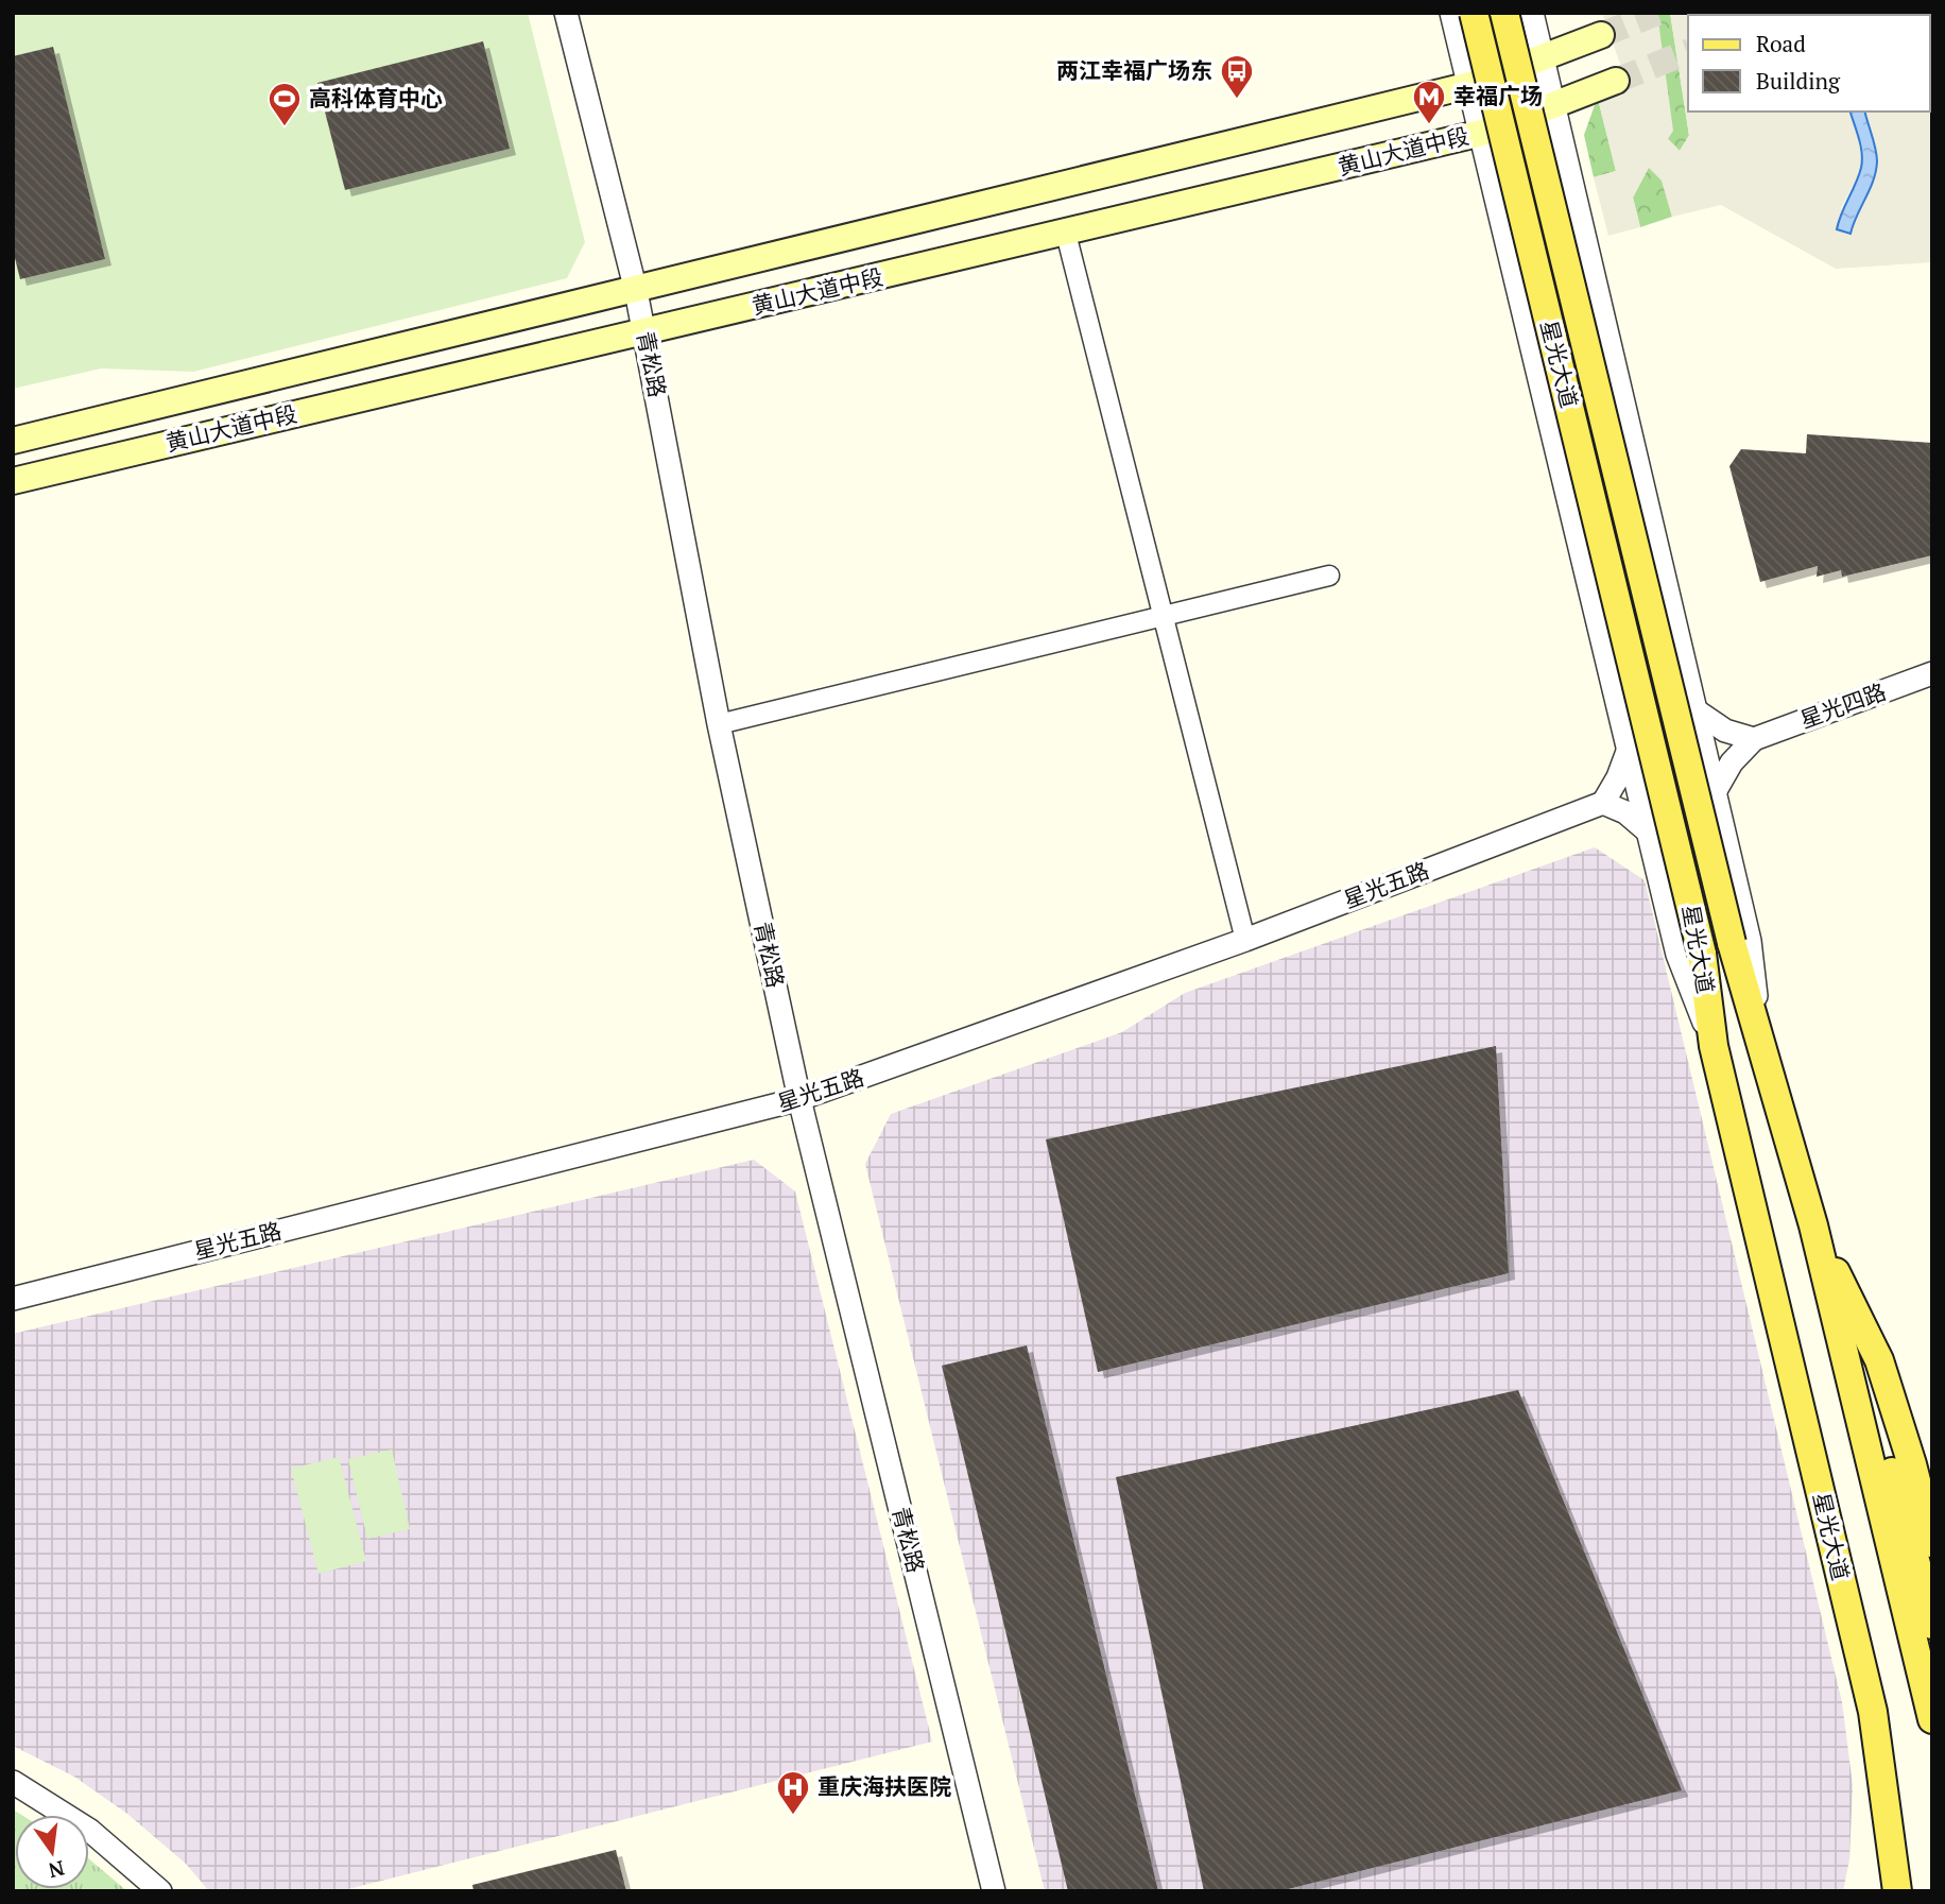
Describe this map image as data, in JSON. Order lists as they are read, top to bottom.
{
  "streets": {
    "main road": ["黄山大道中段", "星光大道"],
    "street": ["青松路", "星光四路", "星光五路"]
  },
  "crossings": [
    ["黄山大道中段", "青松路"],
    ["青松路", "星光五路"]
  ],
  "places": {
    "bus stop": ["两江幸福广场东"],
    "metro station": ["幸福广场"],
    "sports": ["高科体育中心"],
    "hospital": ["重庆海扶医院"]
  },
  "legend": ["Road", "Building"],
  "north": "bottom"
}
